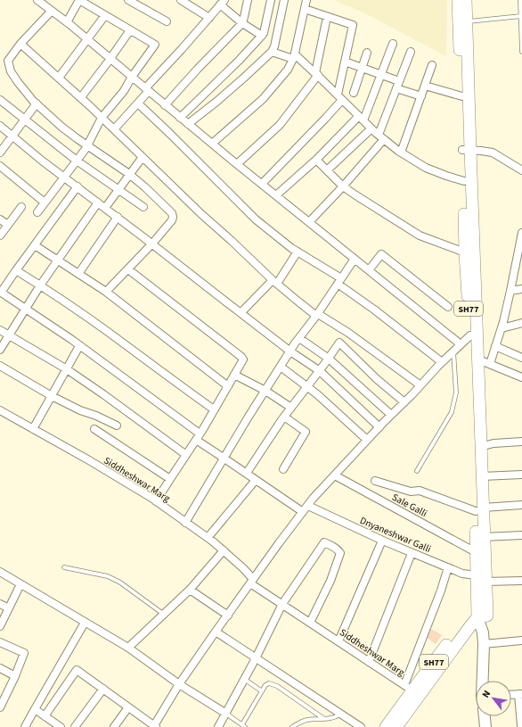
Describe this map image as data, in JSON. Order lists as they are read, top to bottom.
{
  "streets": {
    "main road": ["SH77"],
    "street": ["Siddheshwar Marg", "Sale Galli", "Dnyaneshwar Galli"]
  },
  "crossings": [
    ["SH77", "Siddheshwar Marg"],
    ["SH77", "Sale Galli"],
    ["SH77", "Dnyaneshwar Galli"]
  ],
  "north": "top left"
}
